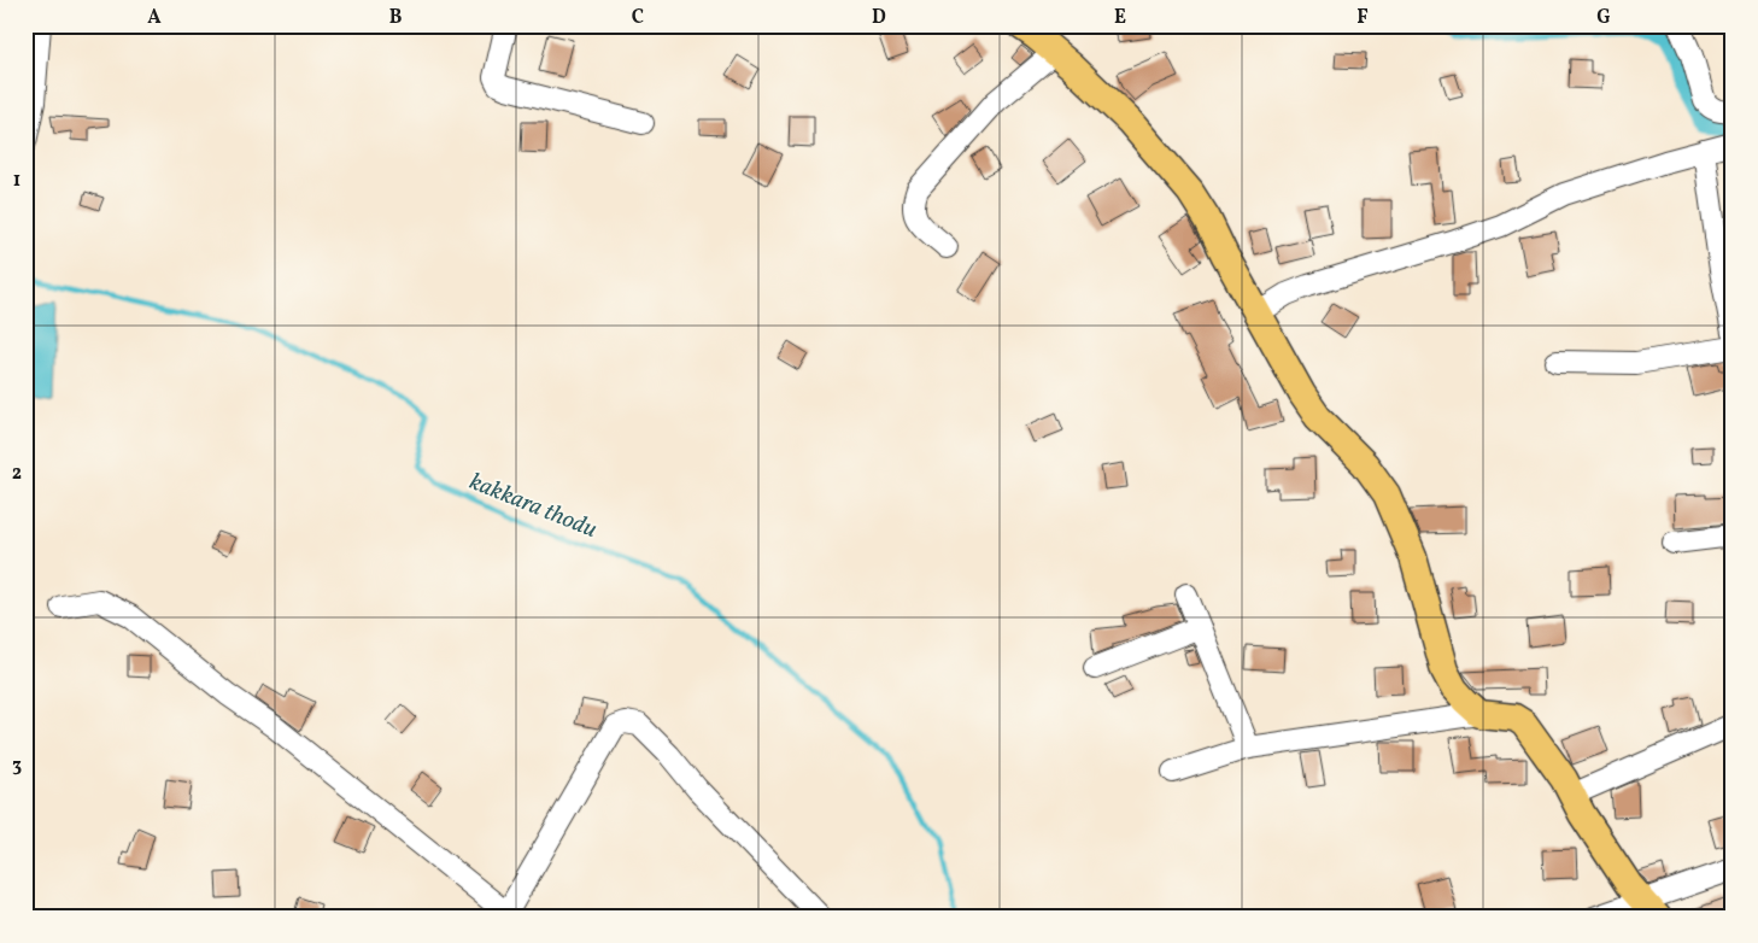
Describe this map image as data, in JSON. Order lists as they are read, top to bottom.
{
  "water": ["kakkara thodu"],
  "grid": {
    "columns": [
      "A",
      "B",
      "C",
      "D",
      "E",
      "F",
      "G"
    ],
    "rows": ["1", "2", "3"]
  }
}
